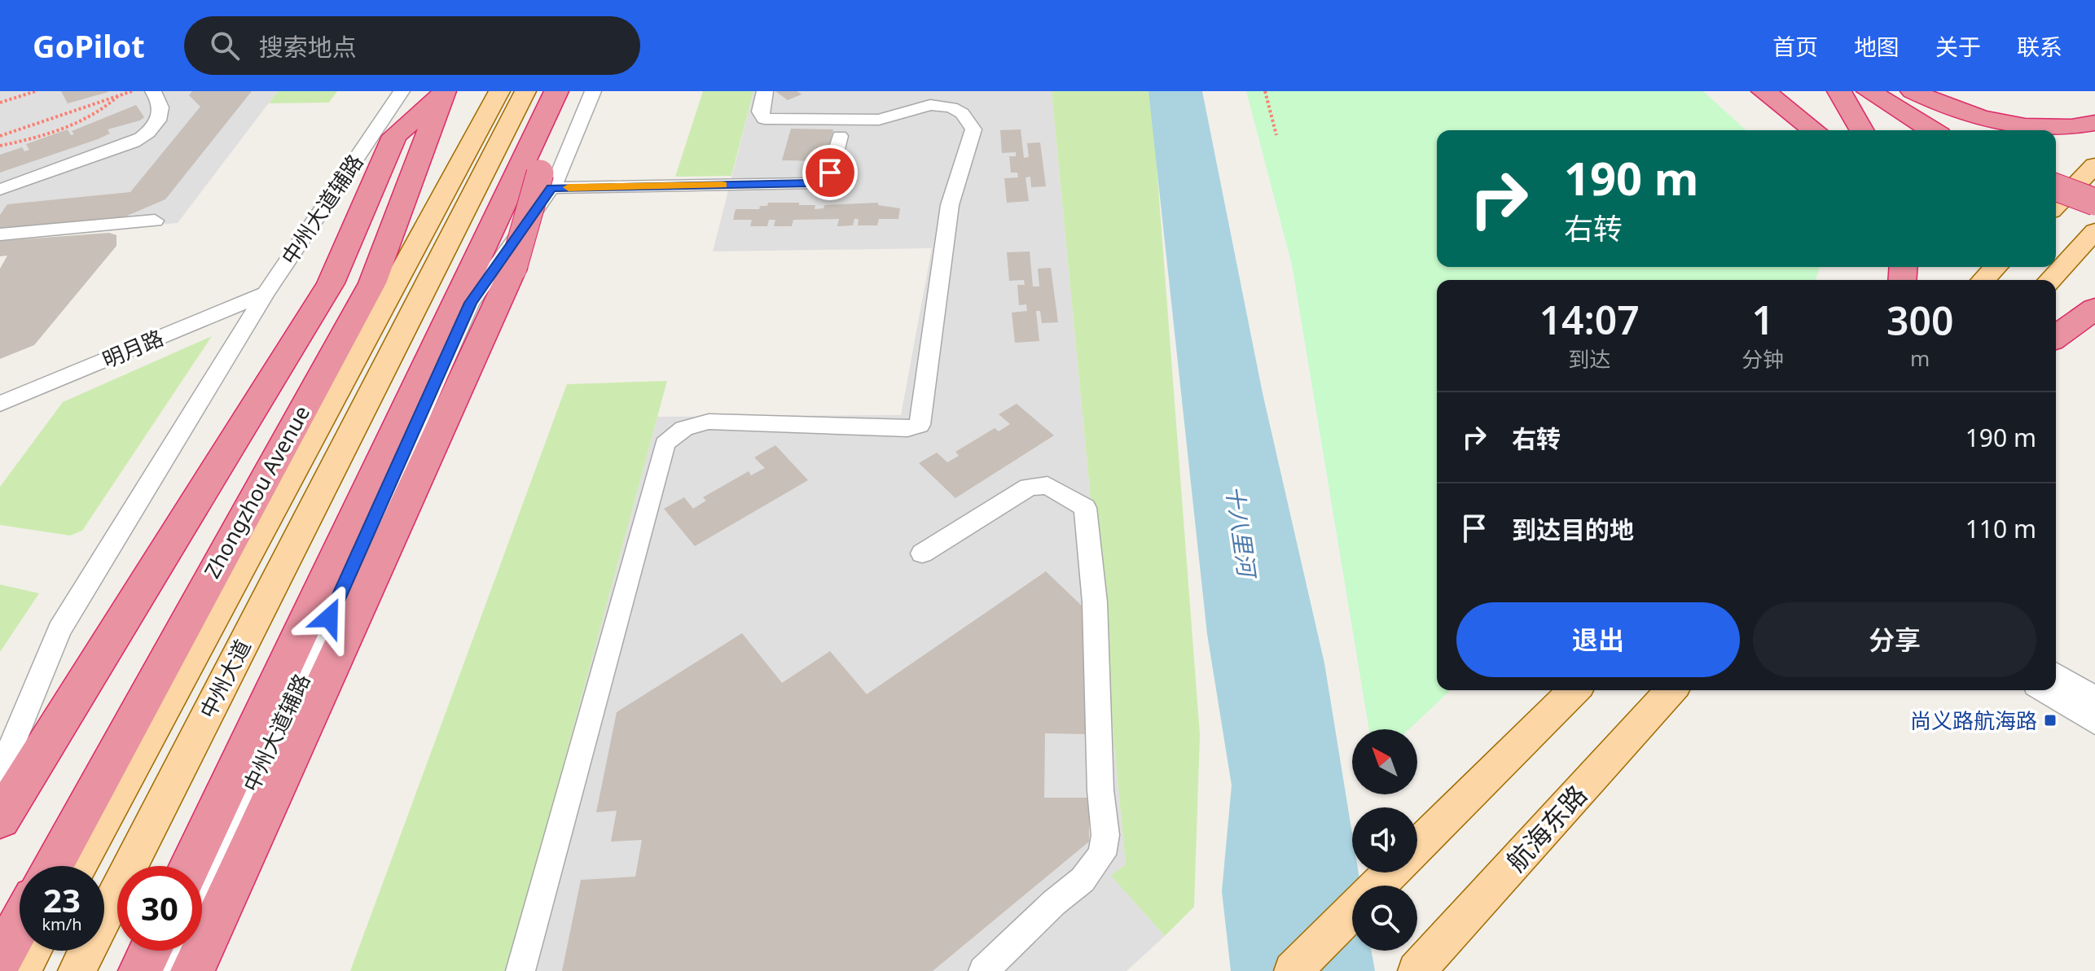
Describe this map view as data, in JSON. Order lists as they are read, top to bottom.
{
  "streets": {
    "highway": ["Zhongzhou Avenue"],
    "main road": ["中州大道", "航海东路"],
    "street": ["中州大道辅路", "明月路"]
  },
  "crossings": [
    ["中州大道辅路", "明月路"]
  ],
  "water": ["十八里河"],
  "places": {
    "transit": ["尚义路航海路"]
  },
  "north": "top left",
  "page": {
    "header": "GoPilot",
    "search": "搜索地点",
    "nav": [
      "首页",
      "地图",
      "关于",
      "联系"
    ],
    "turn": ["190 m", "右转"],
    "eta": [
      "14:07",
      "到达",
      "1",
      "分钟",
      "300",
      "m"
    ],
    "list": [
      {
        "name": "右转",
        "value": "190 m"
      },
      {
        "name": "到达目的地",
        "value": "110 m"
      }
    ],
    "buttons": ["退出", "分享"],
    "speed": "23 km/h",
    "limit": "30"
  }
}
